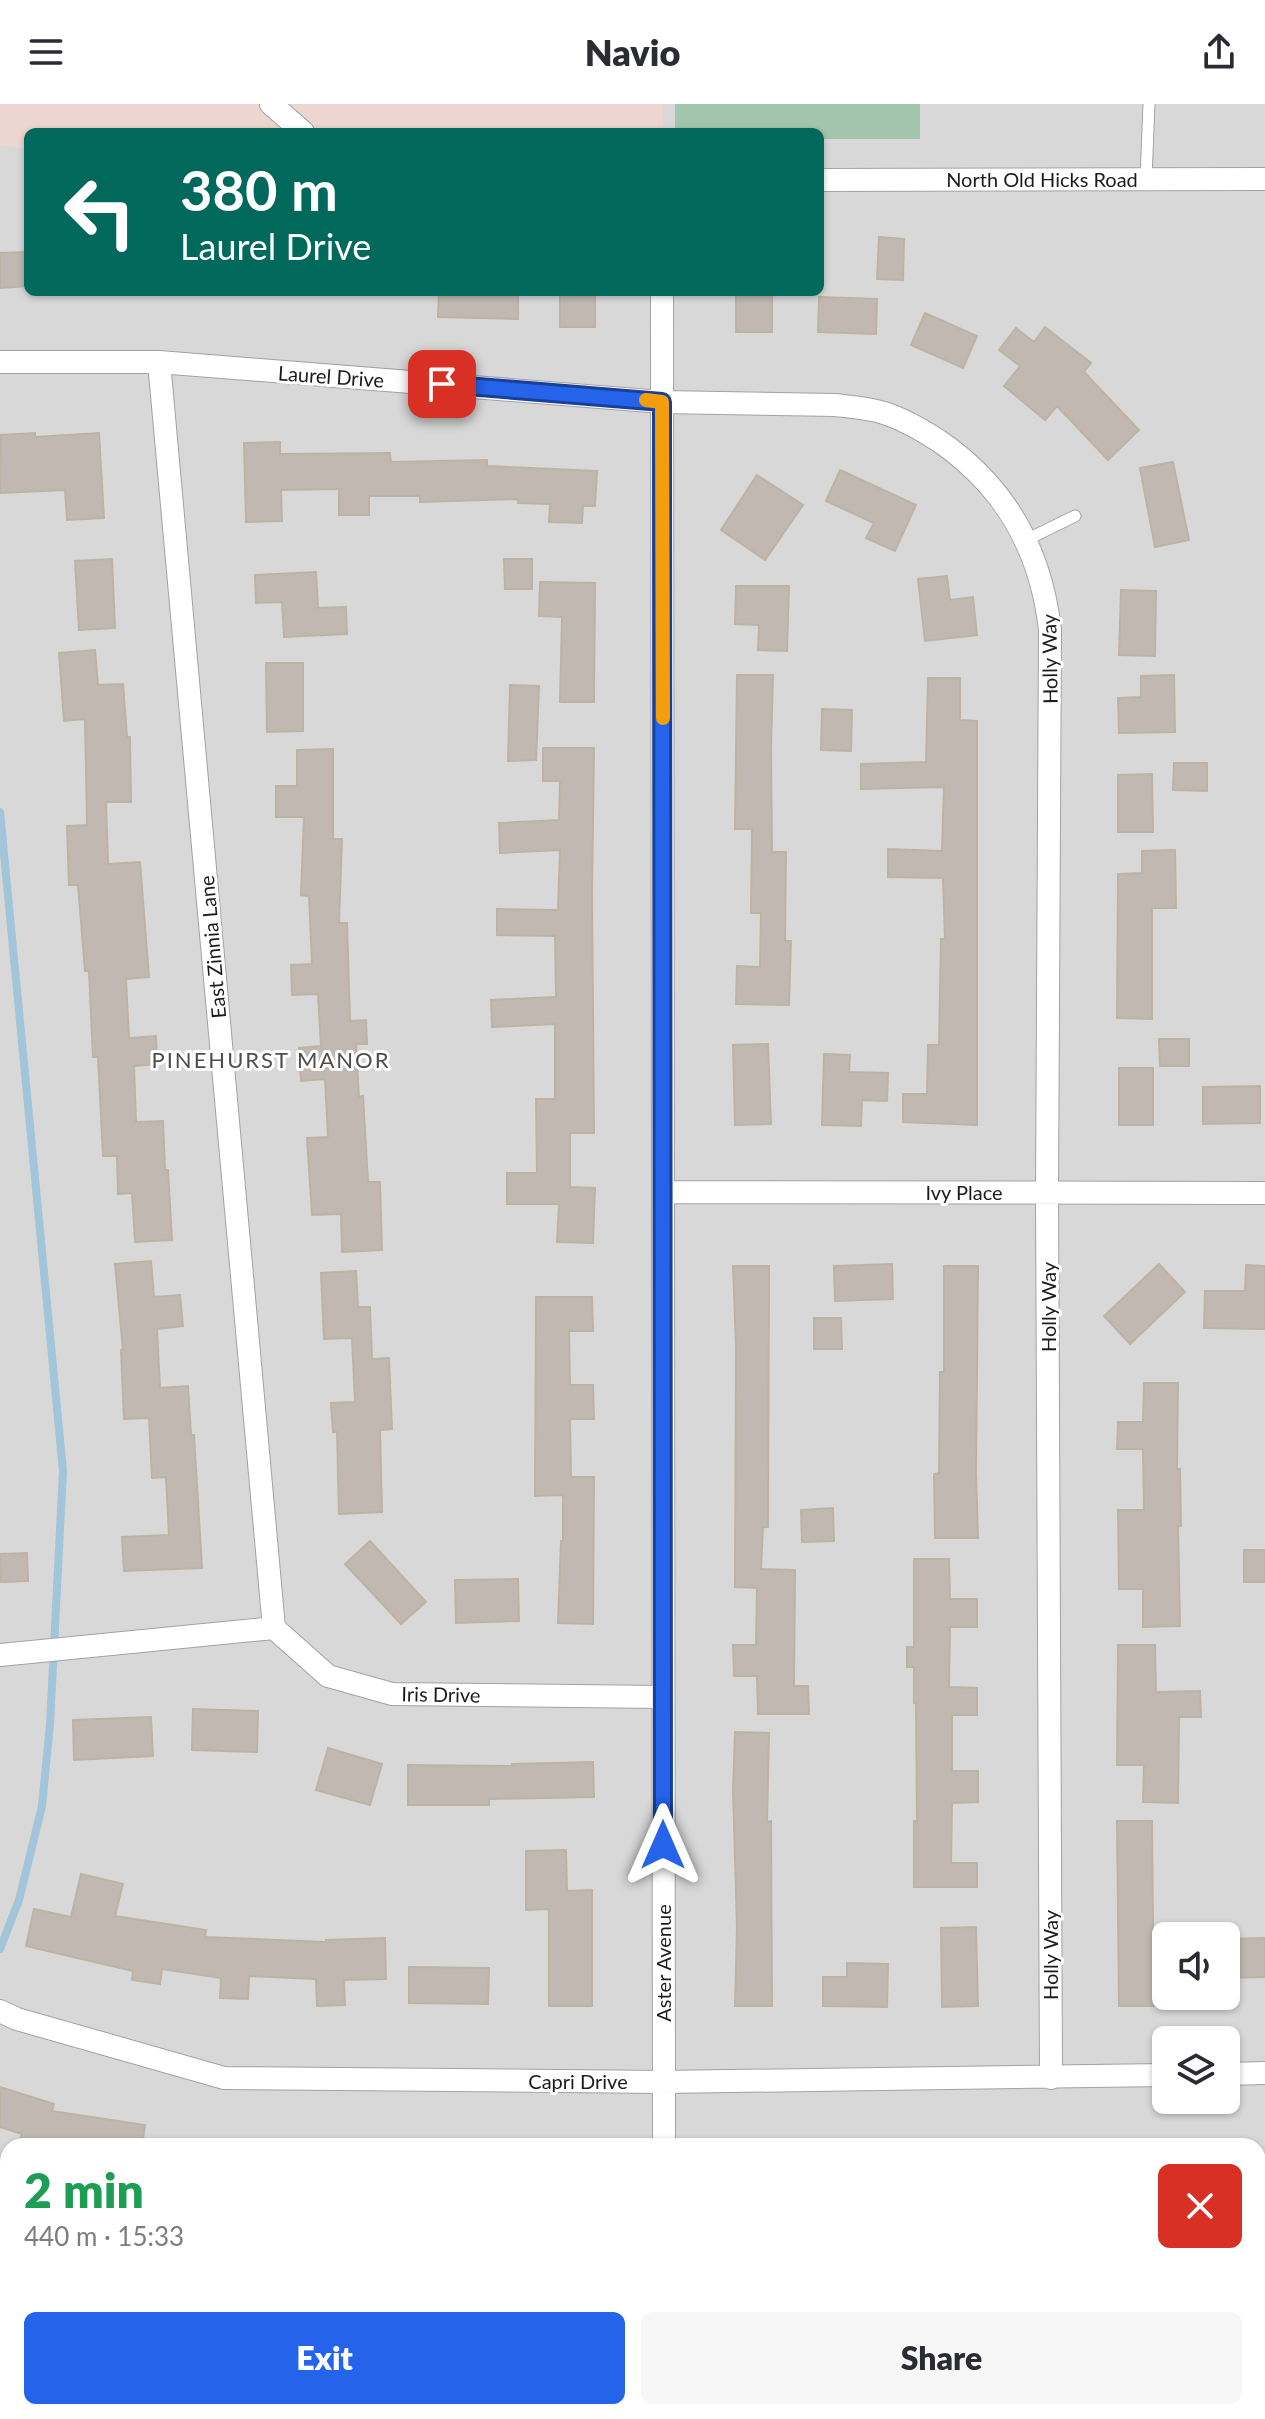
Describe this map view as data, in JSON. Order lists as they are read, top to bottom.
{
  "streets": {
    "street": [
      "North Old Hicks Road",
      "Laurel Drive",
      "Holly Way",
      "East Zinnia Lane",
      "Ivy Place",
      "Iris Drive",
      "Aster Avenue",
      "Capri Drive"
    ]
  },
  "crossings": [
    ["Laurel Drive", "Holly Way"],
    ["Laurel Drive", "East Zinnia Lane"],
    ["Laurel Drive", "Aster Avenue"],
    ["Holly Way", "Ivy Place"],
    ["Holly Way", "Aster Avenue"],
    ["Holly Way", "Capri Drive"],
    ["East Zinnia Lane", "Iris Drive"],
    ["Ivy Place", "Aster Avenue"],
    ["Iris Drive", "Aster Avenue"],
    ["Aster Avenue", "Capri Drive"]
  ],
  "districts": ["PINEHURST MANOR"],
  "page": {
    "header": "Navio",
    "turn": ["380 m", "Laurel Drive"],
    "heading": ["2 min", "440 m · 15:33"],
    "buttons": ["Exit", "Share"]
  }
}
